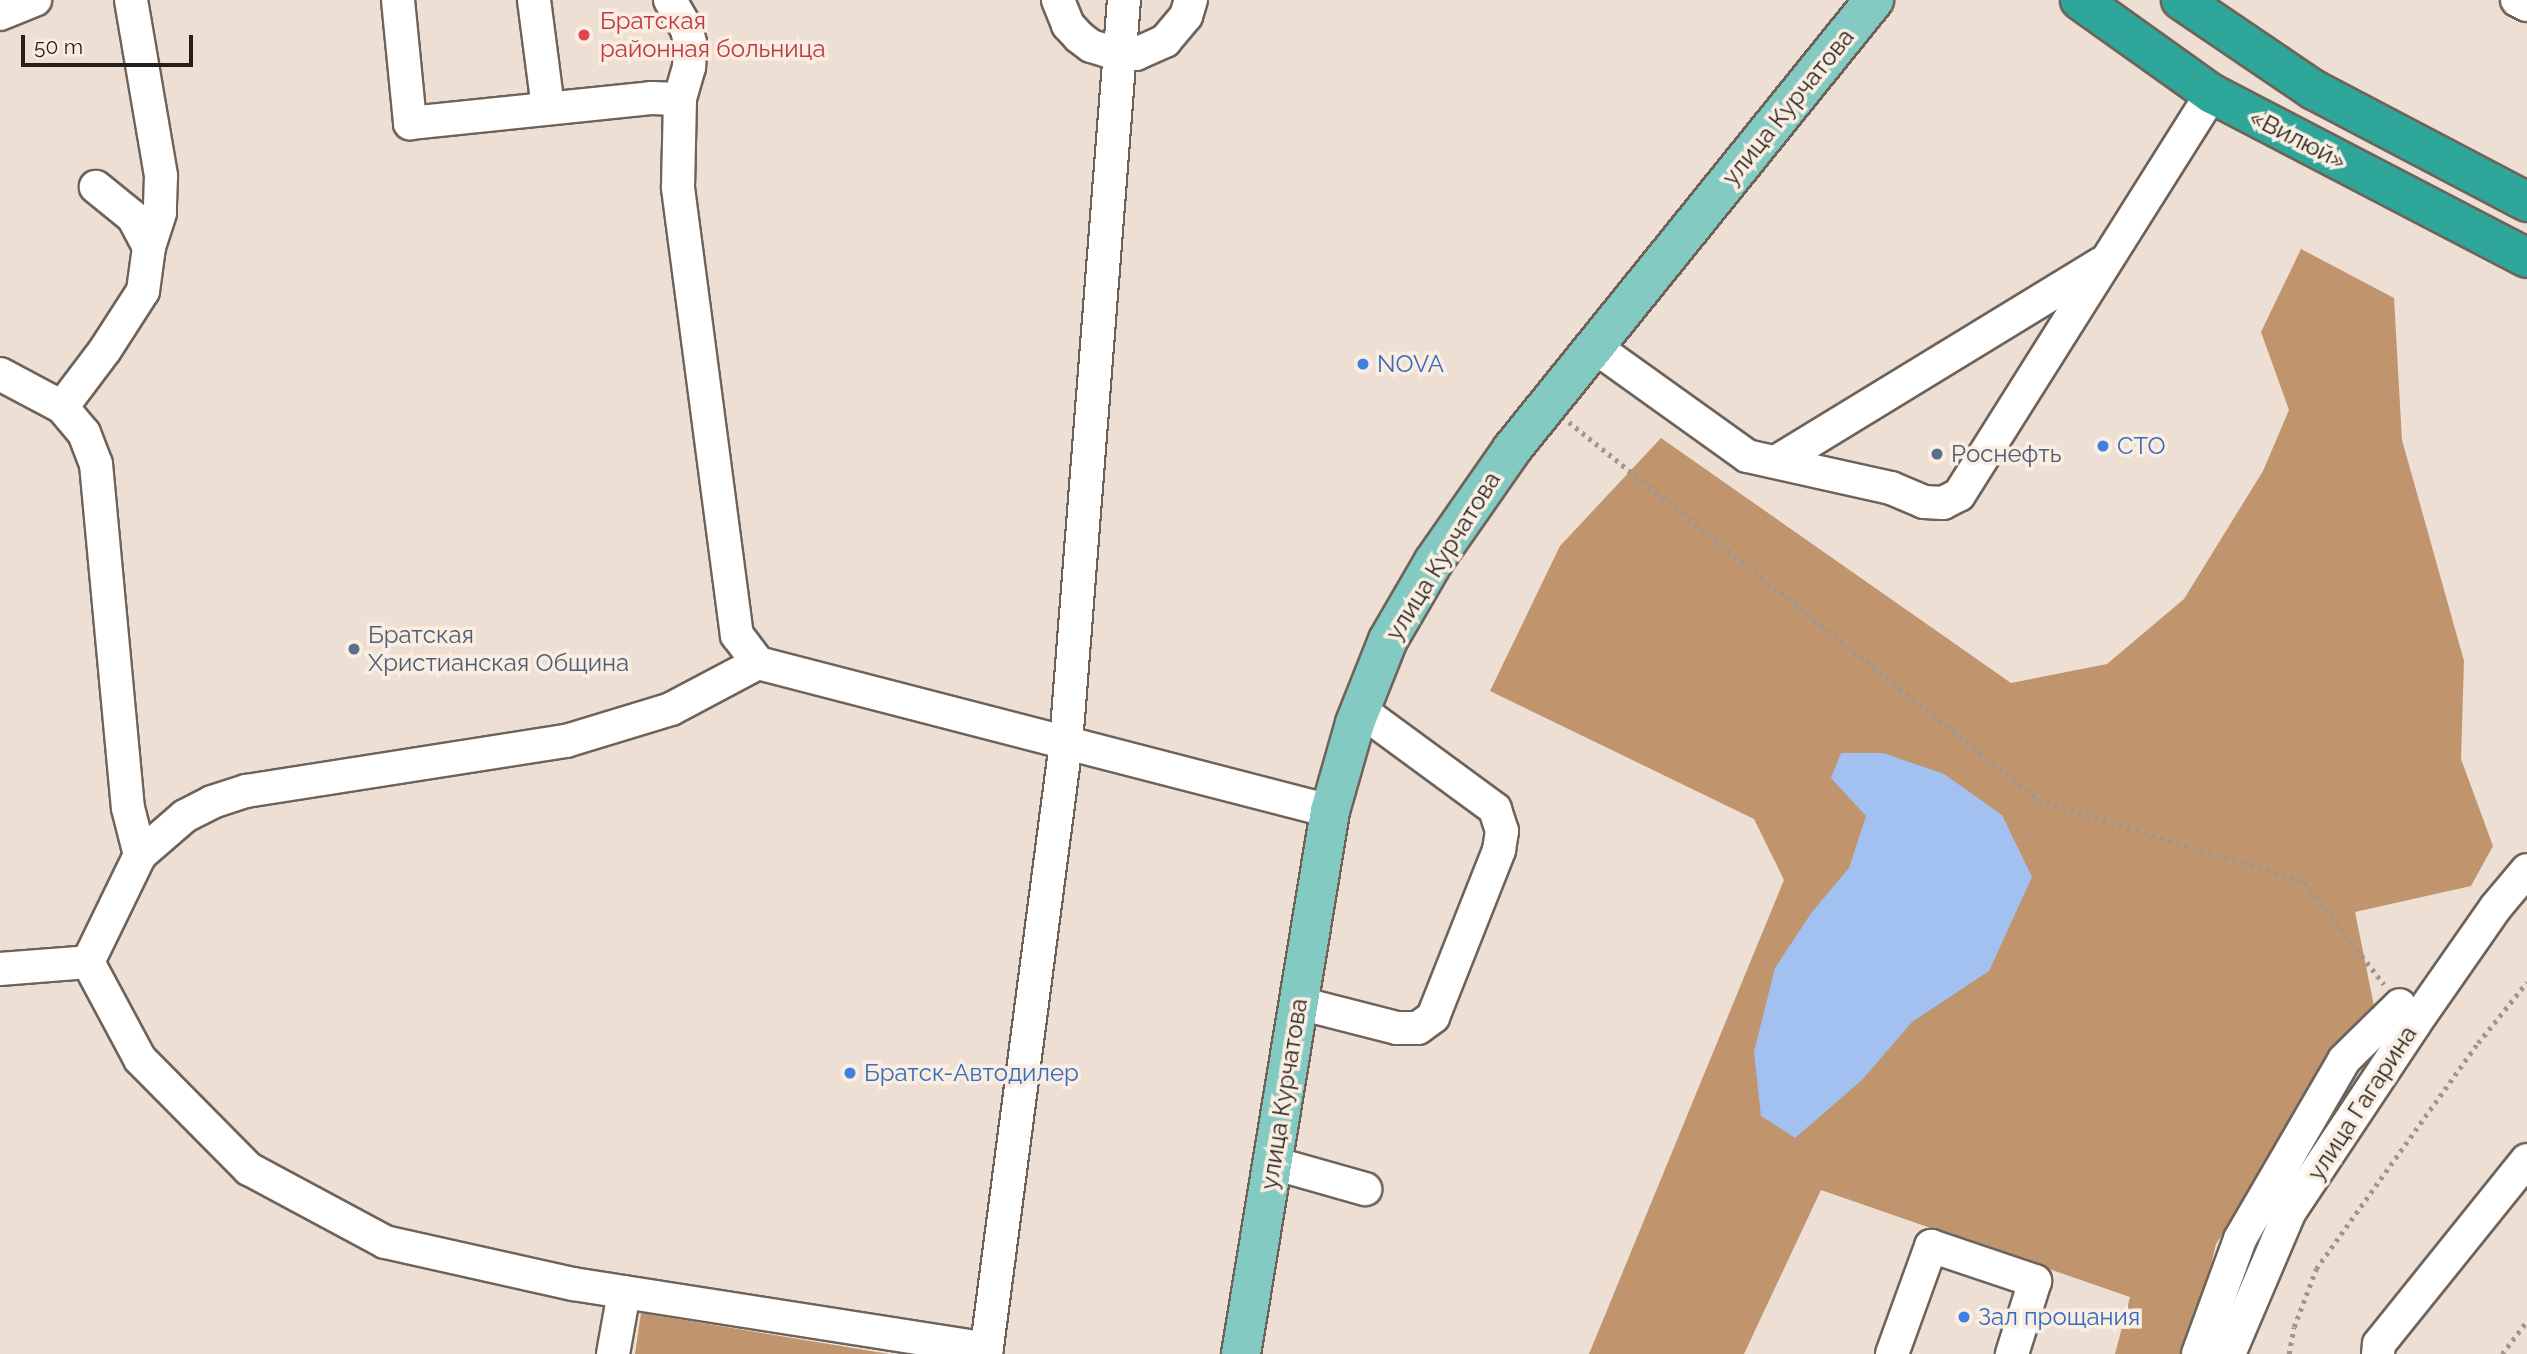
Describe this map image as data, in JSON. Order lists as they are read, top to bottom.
{
  "streets": {
    "highway": ["«Вилюй»"],
    "main road": ["улица Курчатова"],
    "street": ["улица Гагарина"]
  },
  "places": [
    "Братская районная больница",
    "NOVA",
    "СТО",
    "Роснефть",
    "Братская Христианская Община",
    "Братск-Автодилер",
    "Зал прощания"
  ],
  "scale_bar": "50 m"
}
